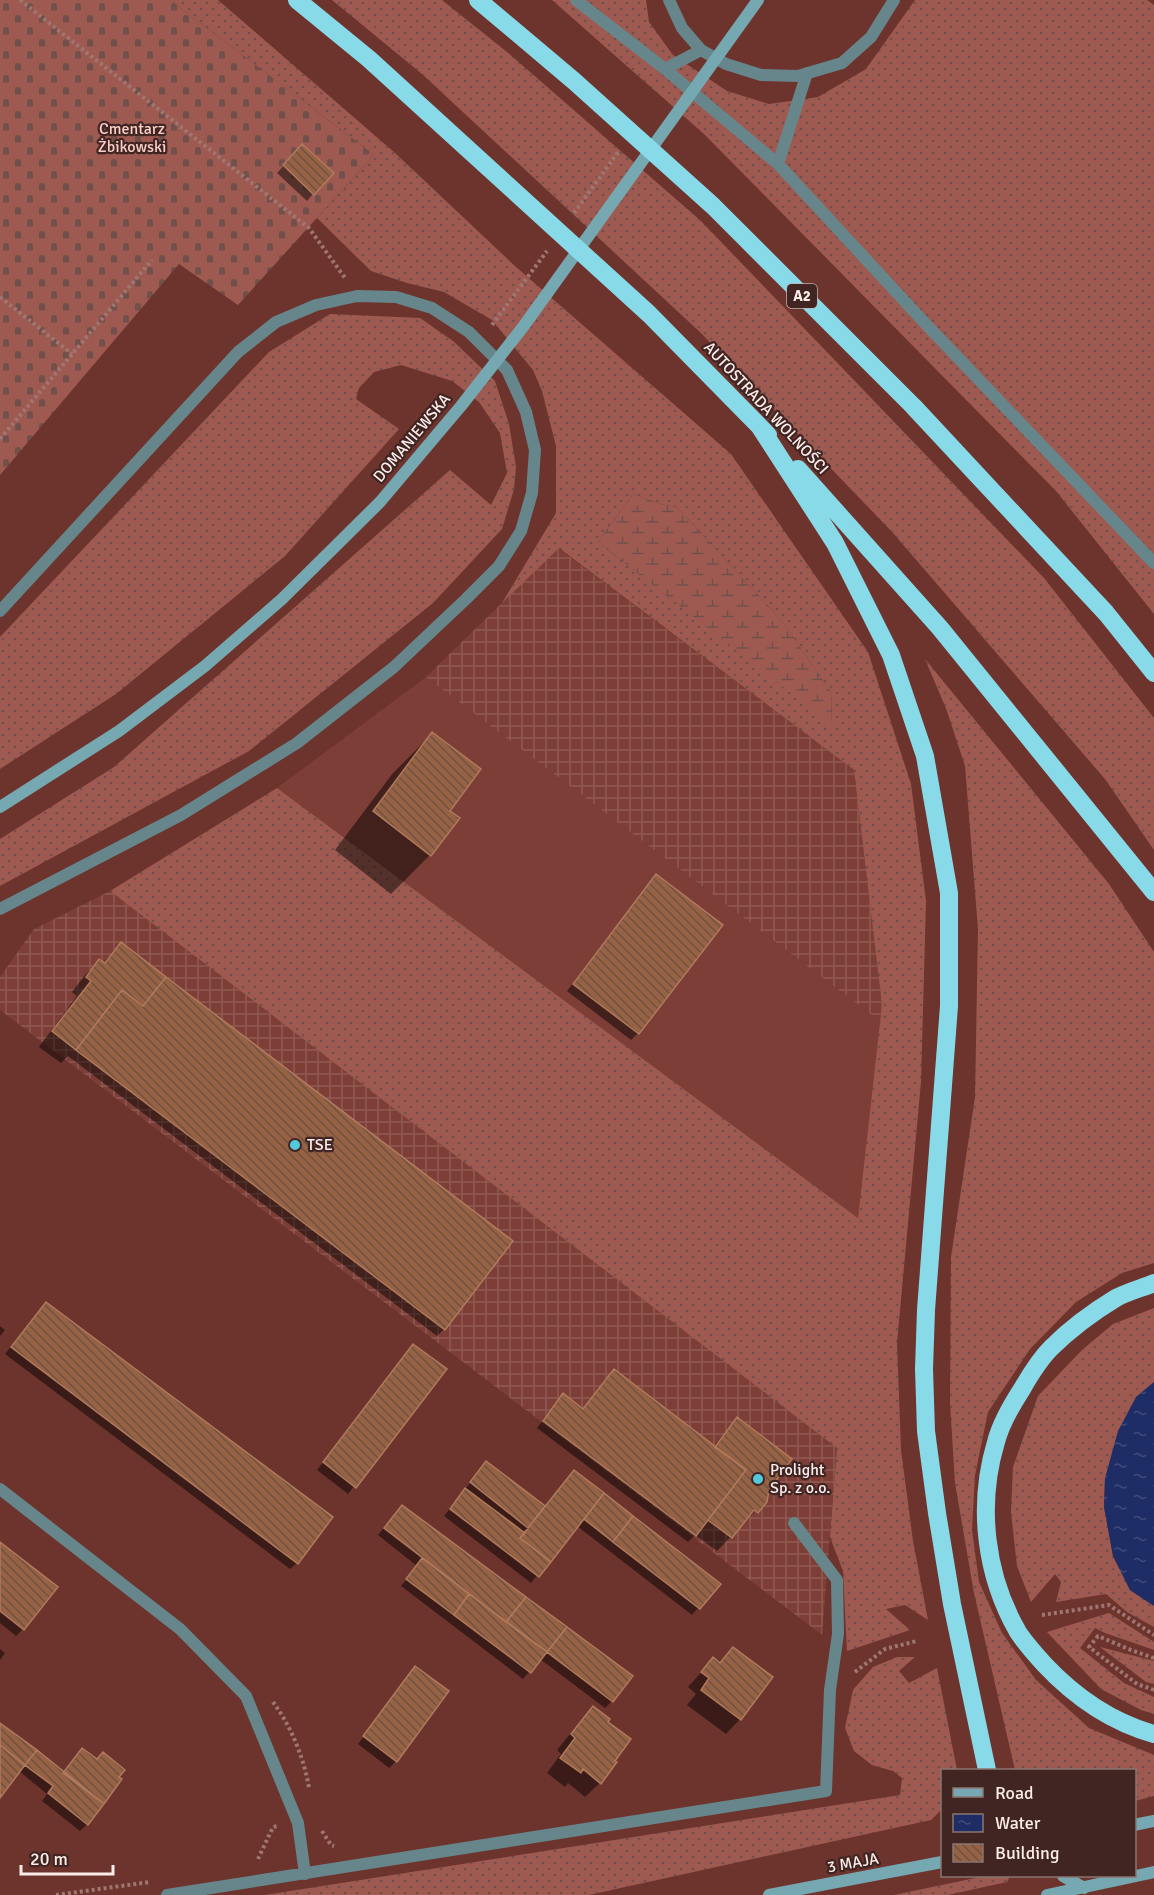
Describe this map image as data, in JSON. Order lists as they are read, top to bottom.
{
  "streets": {
    "highway": ["A2", "AUTOSTRADA WOLNOŚCI"],
    "main road": ["DOMANIEWSKA", "3 MAJA"]
  },
  "parks": ["Cmentarz Żbikowski"],
  "places": ["TSE", "Prolight Sp. z o.o."],
  "legend": ["Road", "Water", "Building"],
  "scale_bar": "20 m"
}
